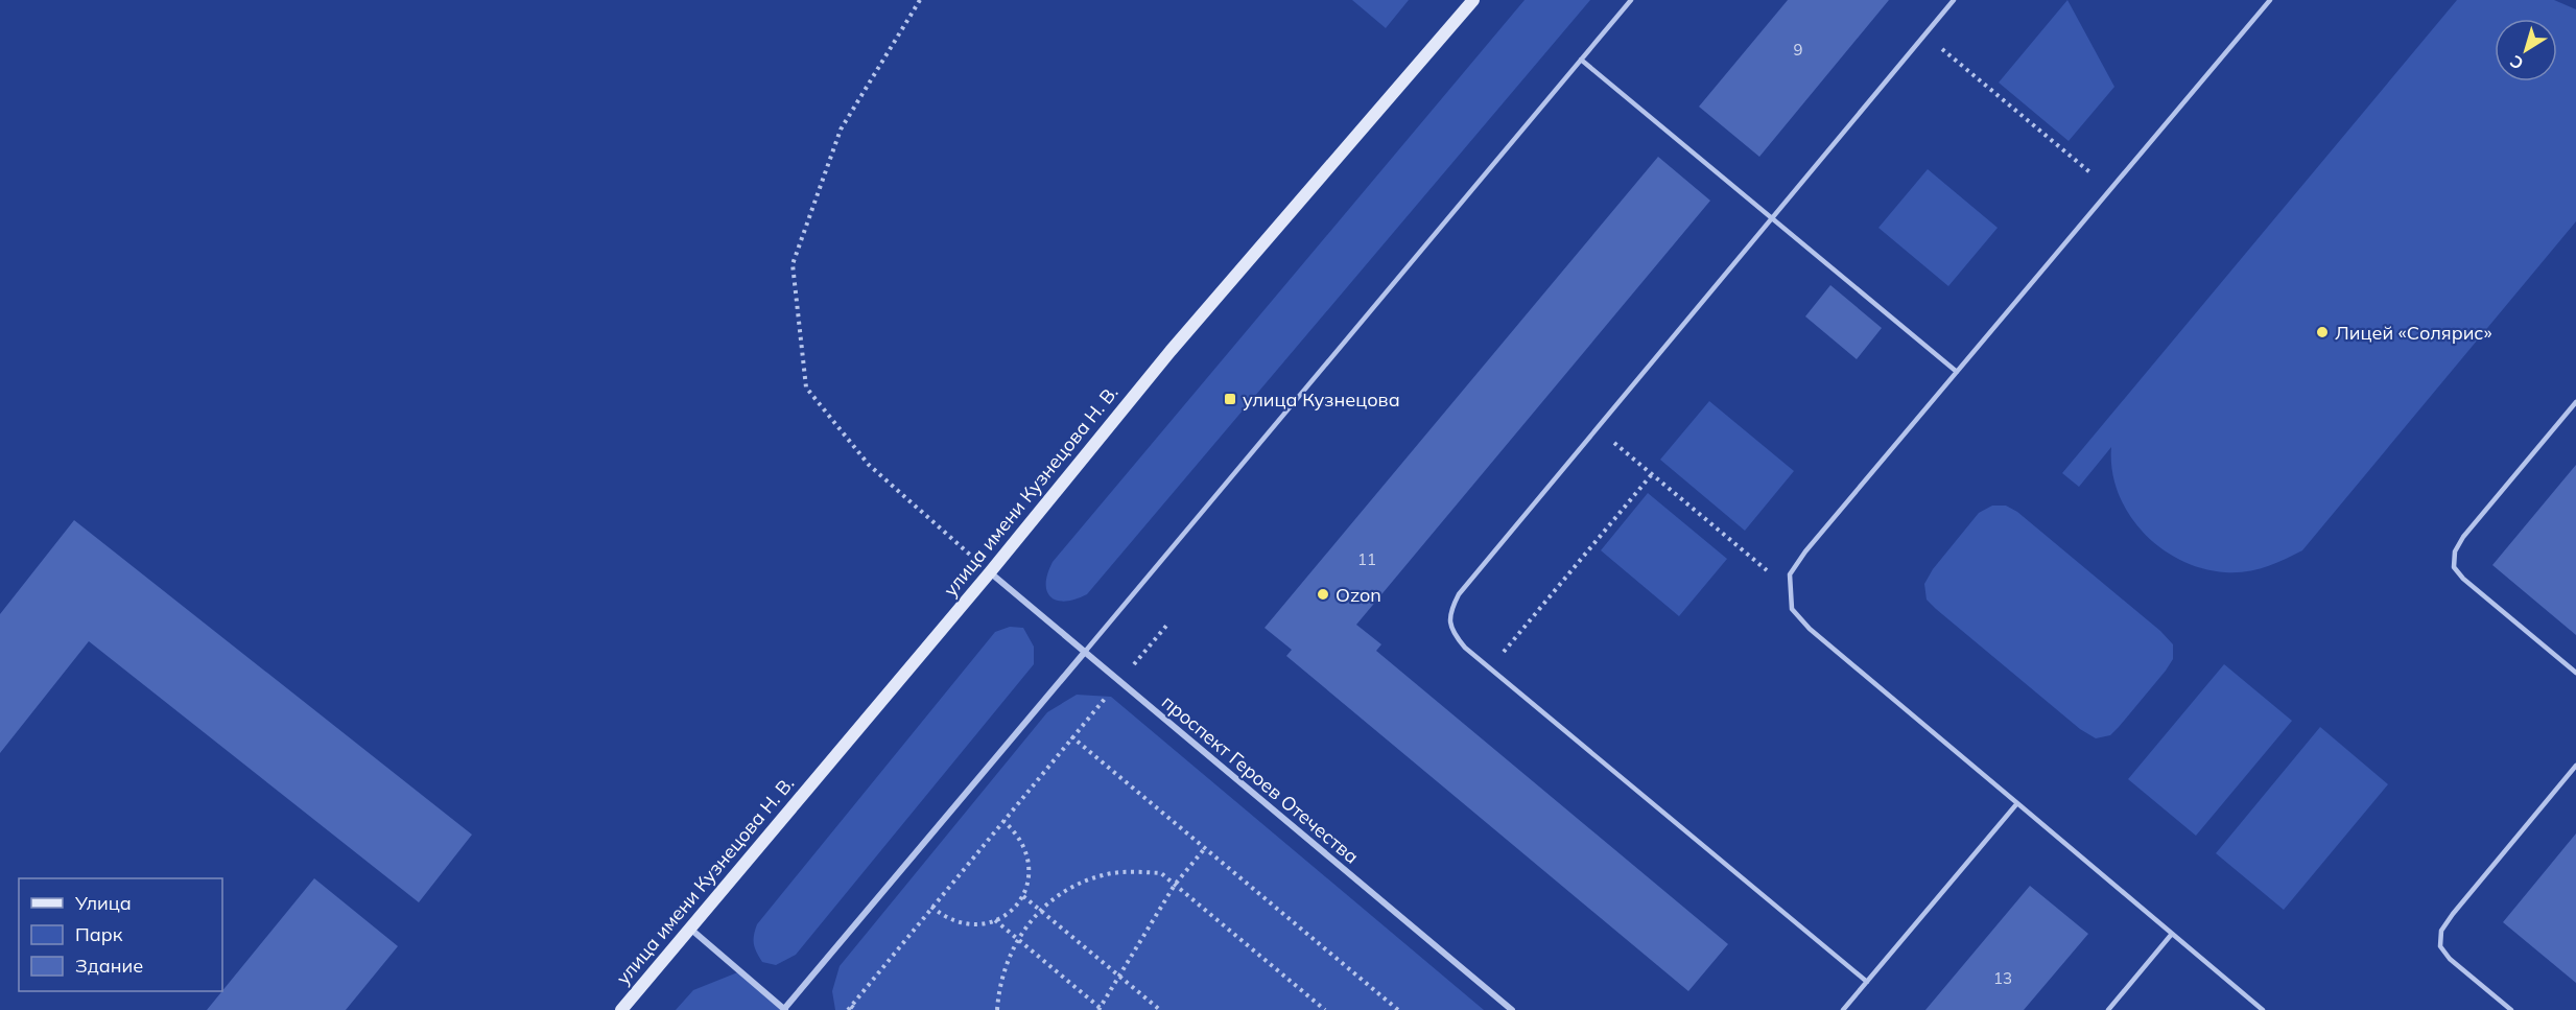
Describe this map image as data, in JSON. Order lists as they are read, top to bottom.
{
  "streets": {
    "main road": ["улица имени Кузнецова Н. В."],
    "street": ["проспект Героев Отечества"]
  },
  "crossings": [
    ["улица имени Кузнецова Н. В.", "проспект Героев Отечества"]
  ],
  "places": {
    "other": ["Лицей «Солярис»", "Ozon"],
    "transit": ["улица Кузнецова"]
  },
  "house_numbers": ["9", "11", "13"],
  "legend": ["Улица", "Парк", "Здание"],
  "north": "bottom left"
}
